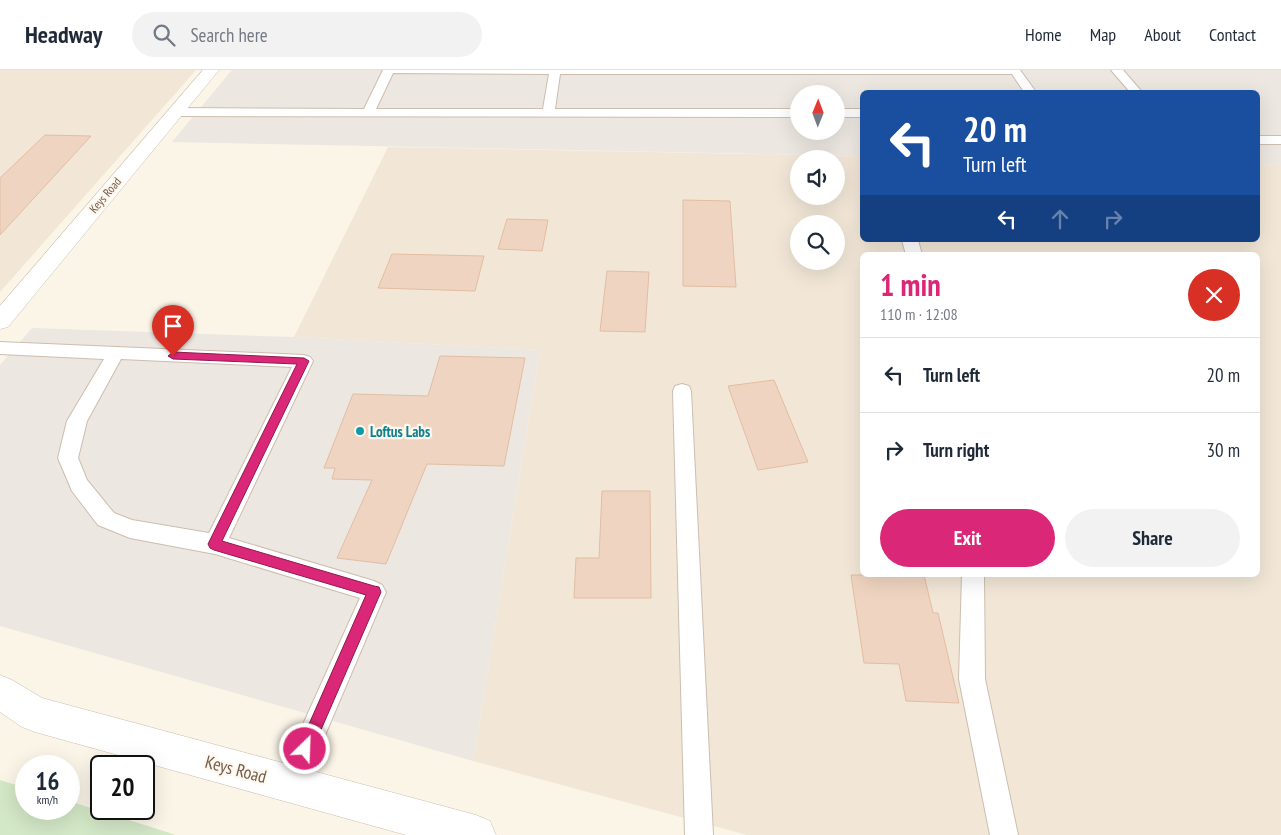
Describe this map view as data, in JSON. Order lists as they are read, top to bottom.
{
  "streets": {
    "street": ["Keys Road"]
  },
  "places": ["Loftus Labs"],
  "north": "top",
  "page": {
    "header": "Headway",
    "search": "Search here",
    "nav": [
      "Home",
      "Map",
      "About",
      "Contact"
    ],
    "turn": ["20 m", "Turn left"],
    "heading": ["1 min", "110 m · 12:08"],
    "list": [
      {
        "name": "Turn left",
        "value": "20 m"
      },
      {
        "name": "Turn right",
        "value": "30 m"
      }
    ],
    "buttons": ["Exit", "Share"],
    "speed": "16 km/h",
    "limit": "20"
  }
}
